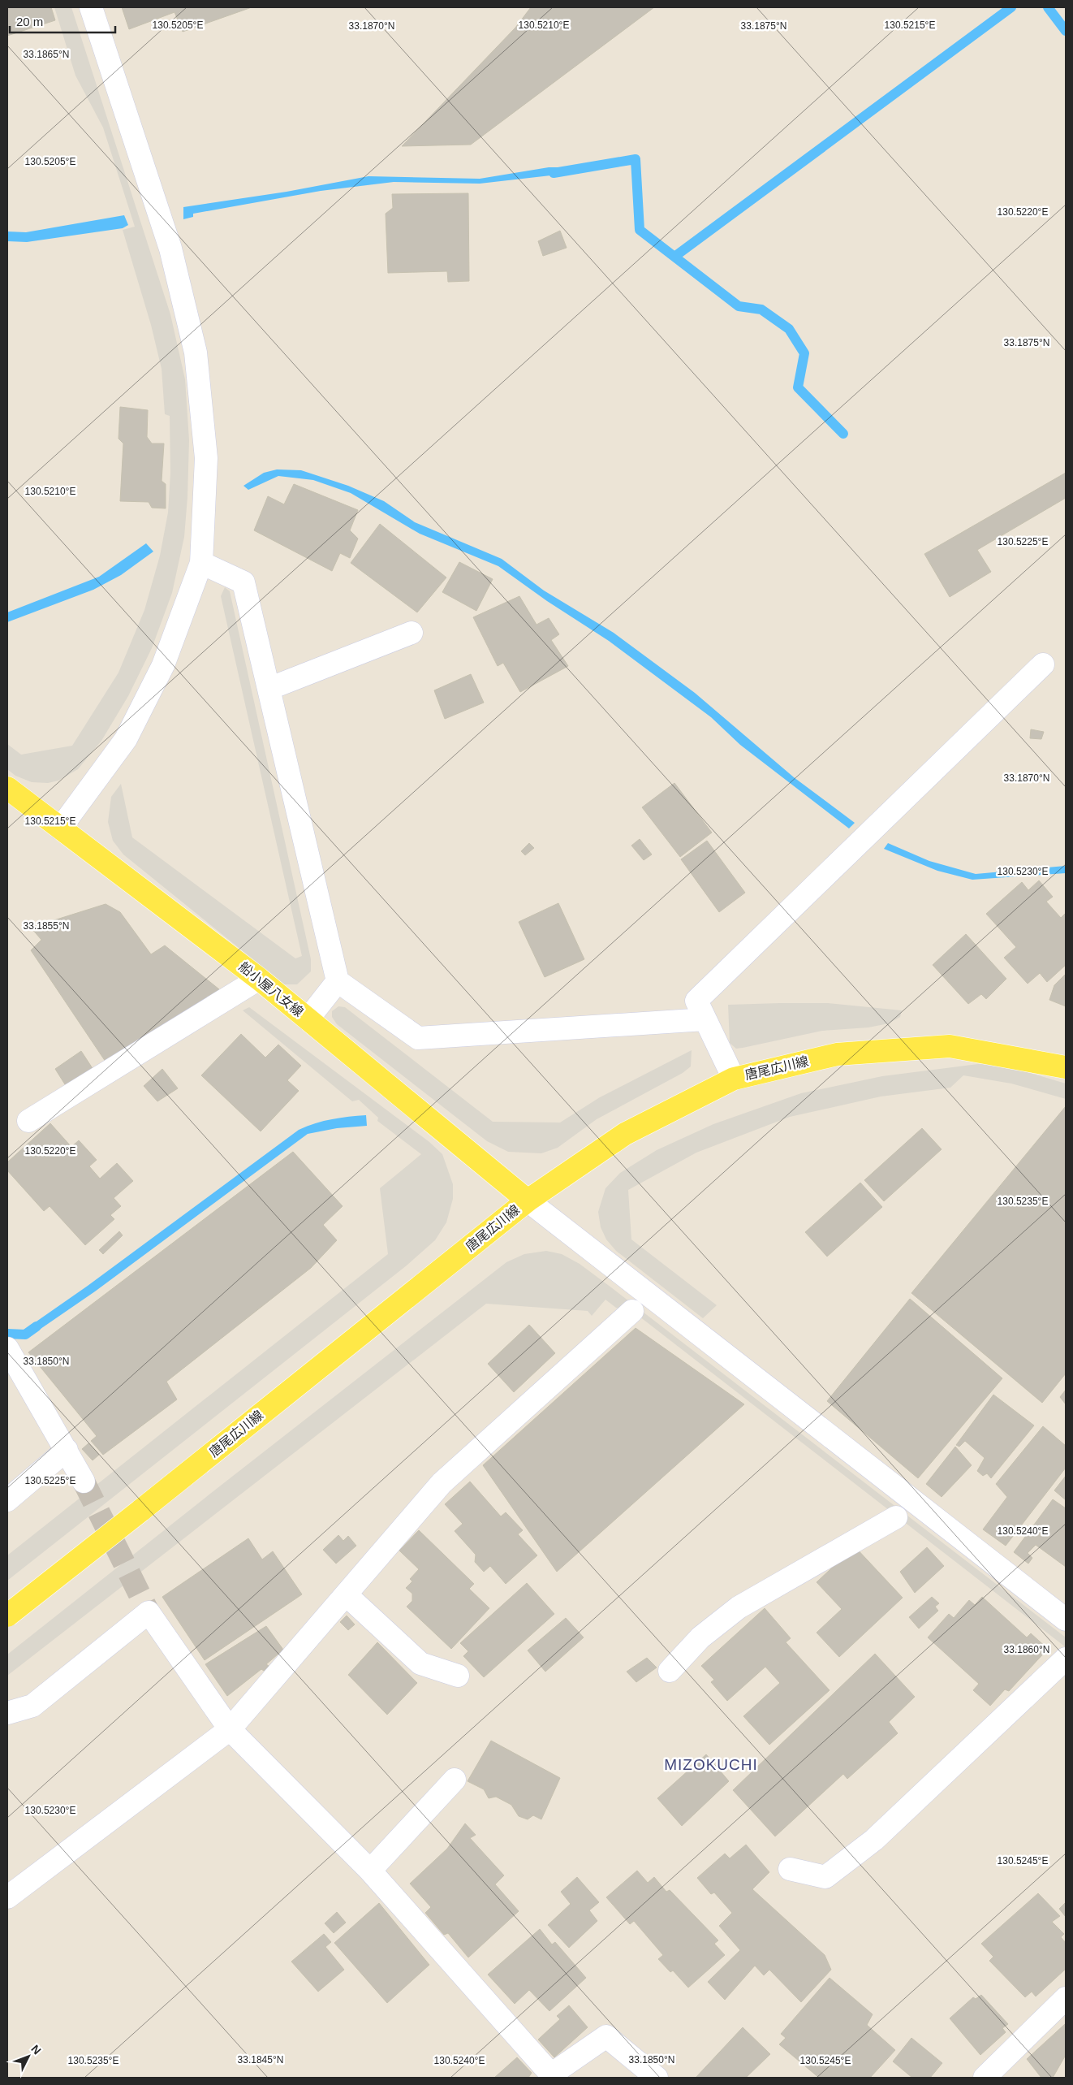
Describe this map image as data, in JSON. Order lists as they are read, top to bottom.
{
  "streets": {
    "main road": ["船小屋八女線", "唐尾広川線"]
  },
  "crossings": [
    ["船小屋八女線", "唐尾広川線"]
  ],
  "districts": ["MIZOKUCHI"],
  "scale_bar": "20 m",
  "north": "top right",
  "coordinates": [
    "130.5215°E",
    "130.5205°E",
    "130.5210°E",
    "33.1870°N",
    "33.1875°N",
    "33.1865°N",
    "130.5220°E",
    "130.5225°E",
    "130.5230°E",
    "33.1855°N",
    "130.5235°E",
    "33.1850°N",
    "130.5240°E",
    "33.1860°N",
    "130.5245°E",
    "33.1845°N"
  ]
}
